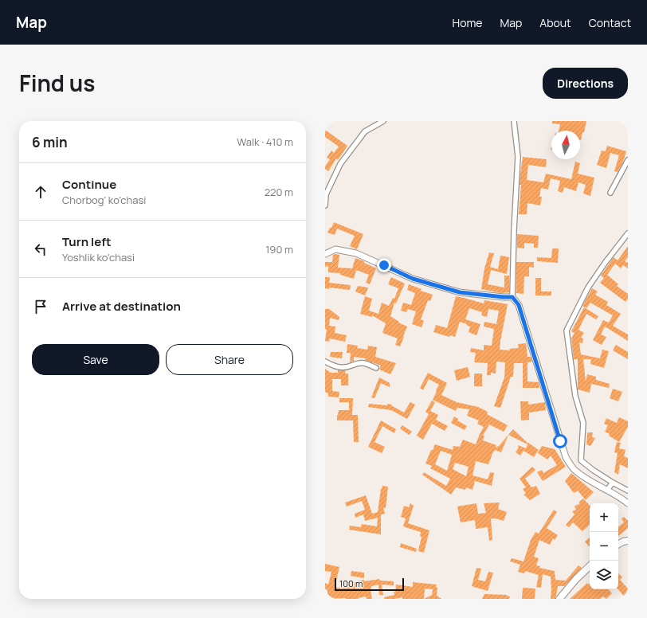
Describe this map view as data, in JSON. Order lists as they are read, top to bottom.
{
  "scale_bar": "100 m",
  "north": "top",
  "page": {
    "header": "Map",
    "nav": [
      "Home",
      "Map",
      "About",
      "Contact"
    ],
    "title": "Find us",
    "buttons": [
      "Directions",
      ["Save", "Share"]
    ],
    "heading": ["6 min", "Walk · 410 m"],
    "list": [
      ["Continue", "Chorbog' ko'chasi", "220 m"],
      ["Turn left", "Yoshlik ko'chasi", "190 m"],
      "Arrive at destination"
    ],
    "map_buttons": ["+", "−"],
    "scale": "100 m"
  }
}
